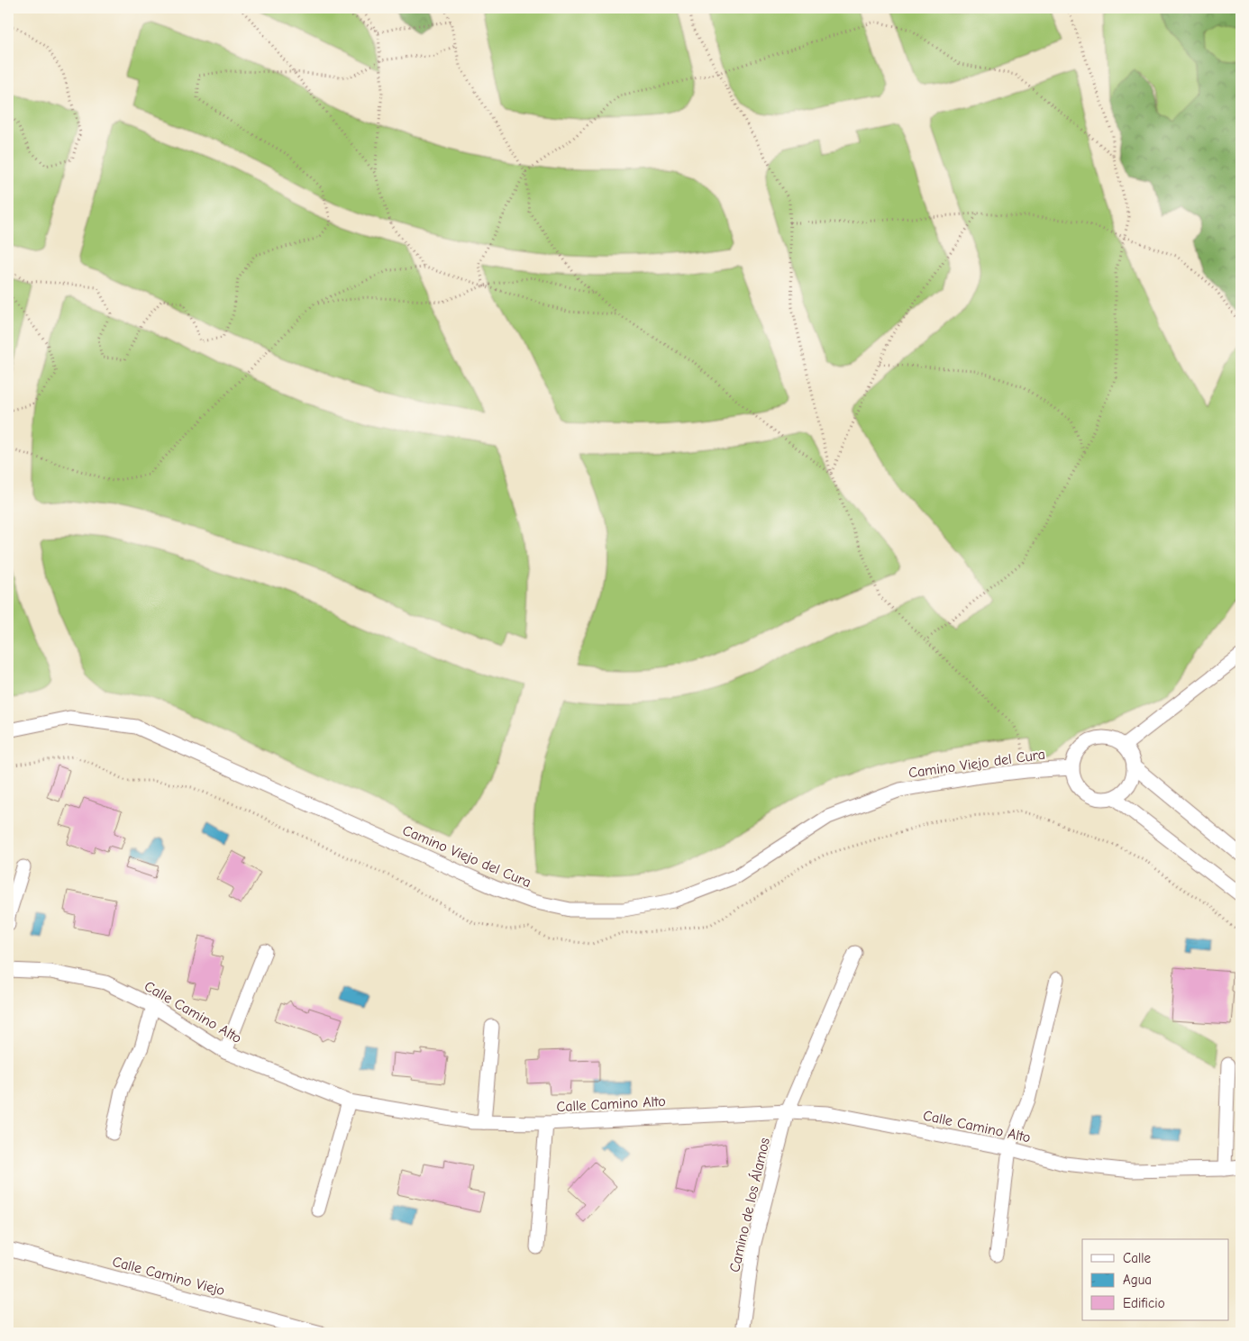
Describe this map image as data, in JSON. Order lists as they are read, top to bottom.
{
  "streets": {
    "street": [
      "Camino Viejo del Cura",
      "Calle Camino Alto",
      "Camino de los Álamos",
      "Calle Camino Viejo"
    ]
  },
  "crossings": [
    ["Calle Camino Alto", "Camino de los Álamos"]
  ],
  "legend": ["Calle", "Agua", "Edificio"]
}
